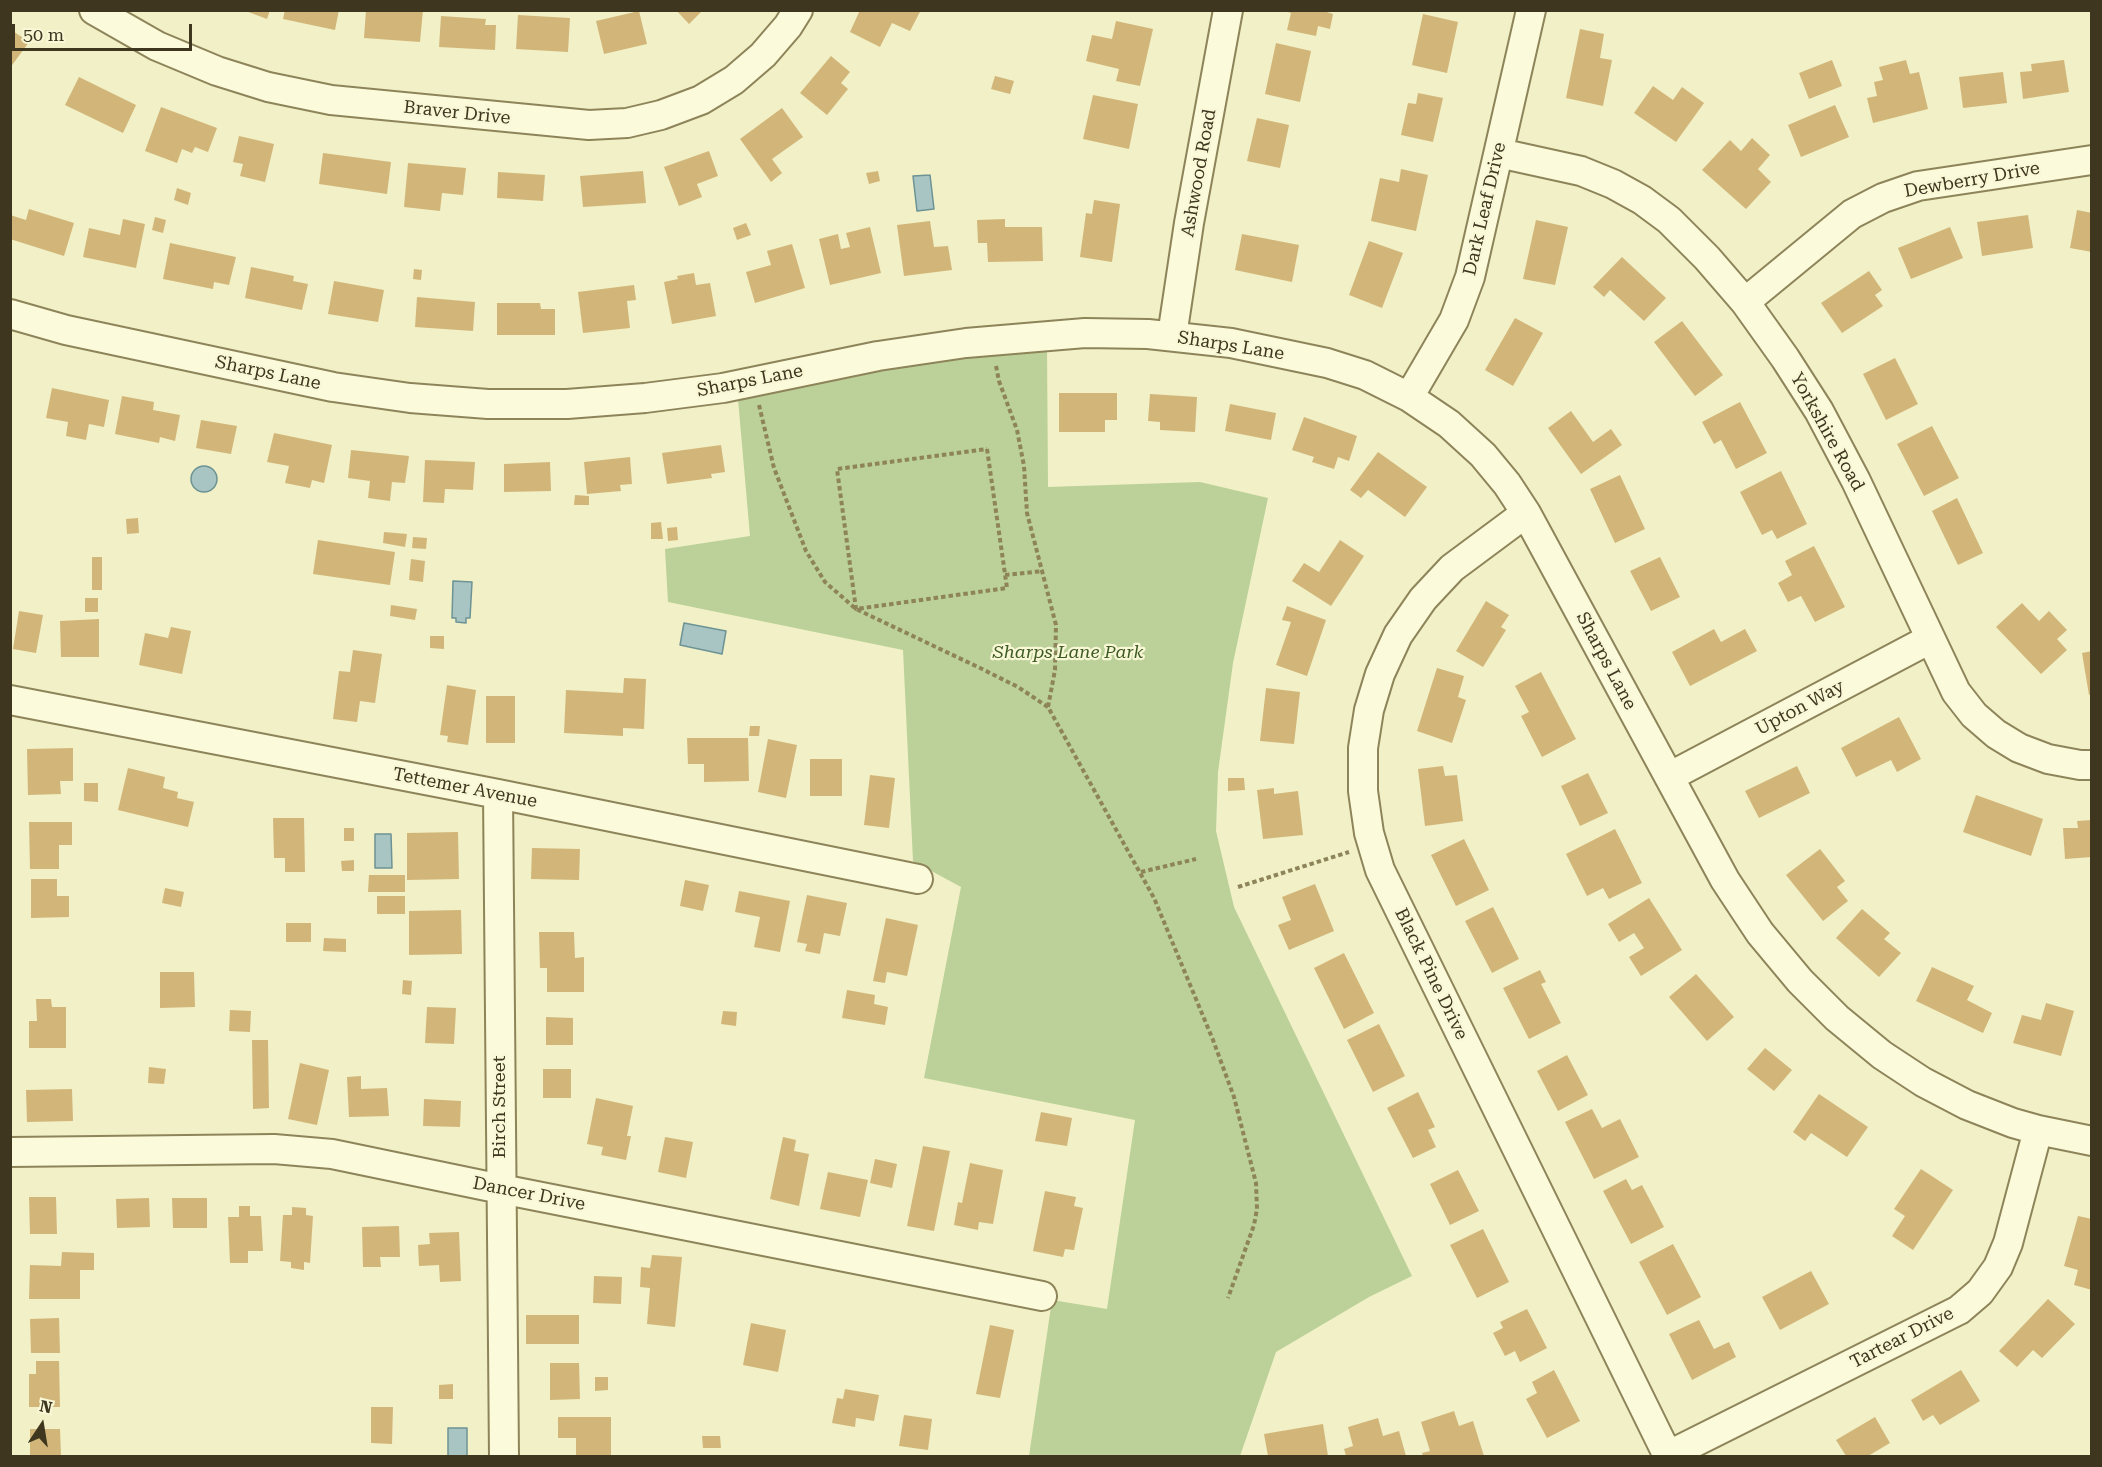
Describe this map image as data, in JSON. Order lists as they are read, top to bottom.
{
  "streets": {
    "street": [
      "Braver Drive",
      "Ashwood Road",
      "Dewberry Drive",
      "Dark Leaf Drive",
      "Sharps Lane",
      "Yorkshire Road",
      "Upton Way",
      "Tettemer Avenue",
      "Black Pine Drive",
      "Birch Street",
      "Dancer Drive",
      "Tartear Drive"
    ]
  },
  "crossings": [
    ["Ashwood Road", "Sharps Lane"],
    ["Dewberry Drive", "Yorkshire Road"],
    ["Dark Leaf Drive", "Sharps Lane"],
    ["Dark Leaf Drive", "Yorkshire Road"],
    ["Sharps Lane", "Upton Way"],
    ["Sharps Lane", "Black Pine Drive"],
    ["Sharps Lane", "Tartear Drive"],
    ["Yorkshire Road", "Upton Way"],
    ["Tettemer Avenue", "Birch Street"],
    ["Black Pine Drive", "Tartear Drive"],
    ["Birch Street", "Dancer Drive"]
  ],
  "parks": ["Sharps Lane Park"],
  "scale_bar": "50 m",
  "north": "top"
}
